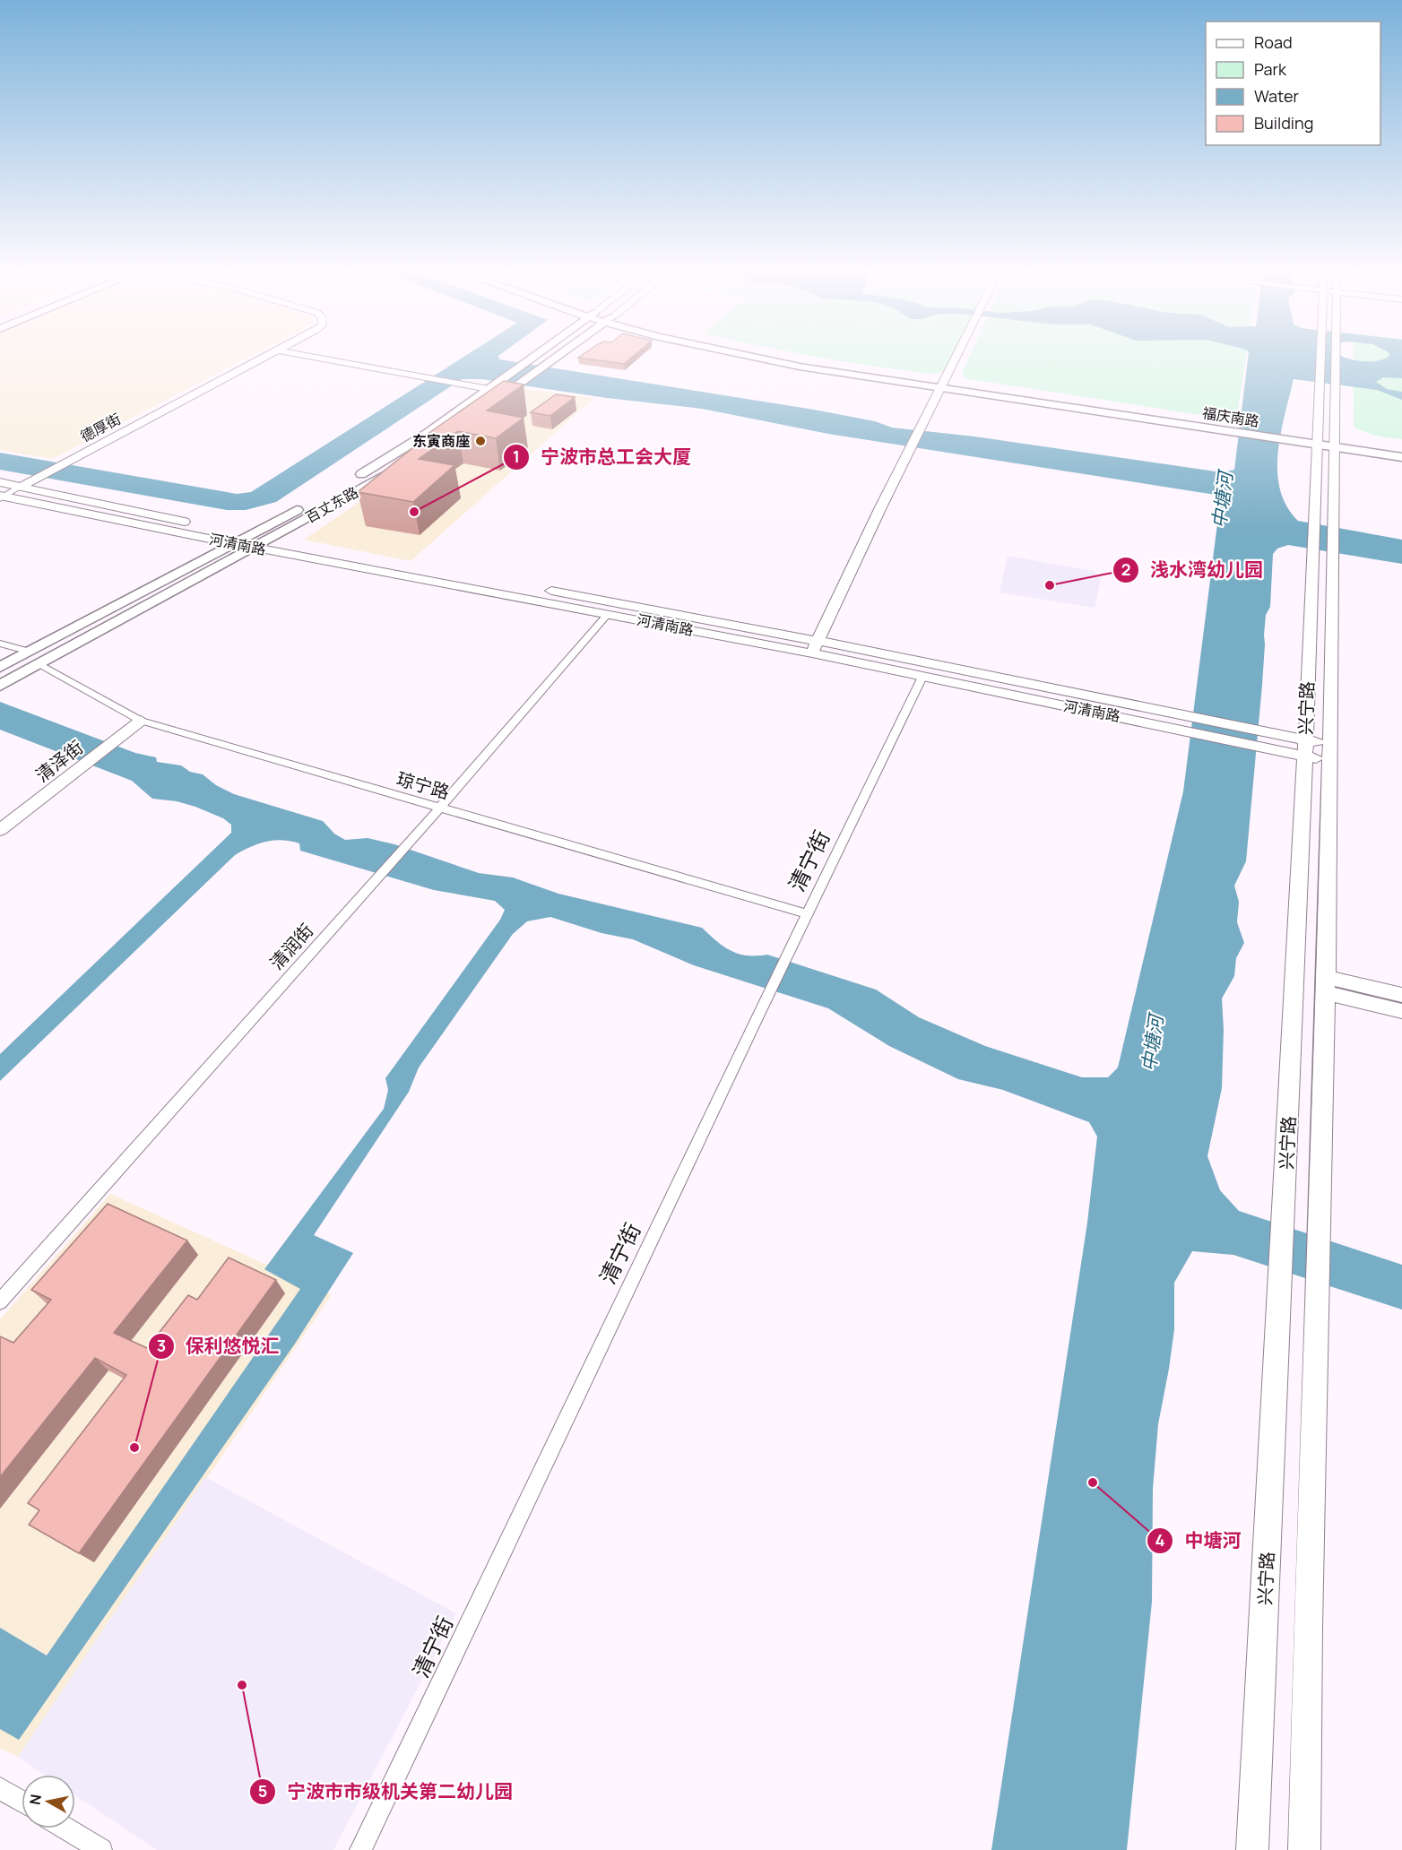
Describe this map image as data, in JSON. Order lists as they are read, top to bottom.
{
  "streets": {
    "main road": [
      "福庆南路",
      "德厚街",
      "百丈东路",
      "河清南路",
      "兴宁路",
      "清泽街"
    ],
    "street": ["琼宁路", "清宁街", "清润街"]
  },
  "crossings": [
    ["福庆南路", "兴宁路"],
    ["德厚街", "河清南路"],
    ["百丈东路", "河清南路"],
    ["百丈东路", "琼宁路"],
    ["河清南路", "兴宁路"],
    ["河清南路", "清宁街"],
    ["河清南路", "清润街"],
    ["清泽街", "琼宁路"],
    ["琼宁路", "清宁街"],
    ["琼宁路", "清润街"]
  ],
  "water": ["中塘河"],
  "places": [
    "东寅商座",
    "宁波市总工会大厦",
    "浅水湾幼儿园",
    "保利悠悦汇",
    "中塘河",
    "宁波市市级机关第二幼儿园"
  ],
  "legend": [
    "Road",
    "Park",
    "Water",
    "Building"
  ],
  "north": "left"
}
